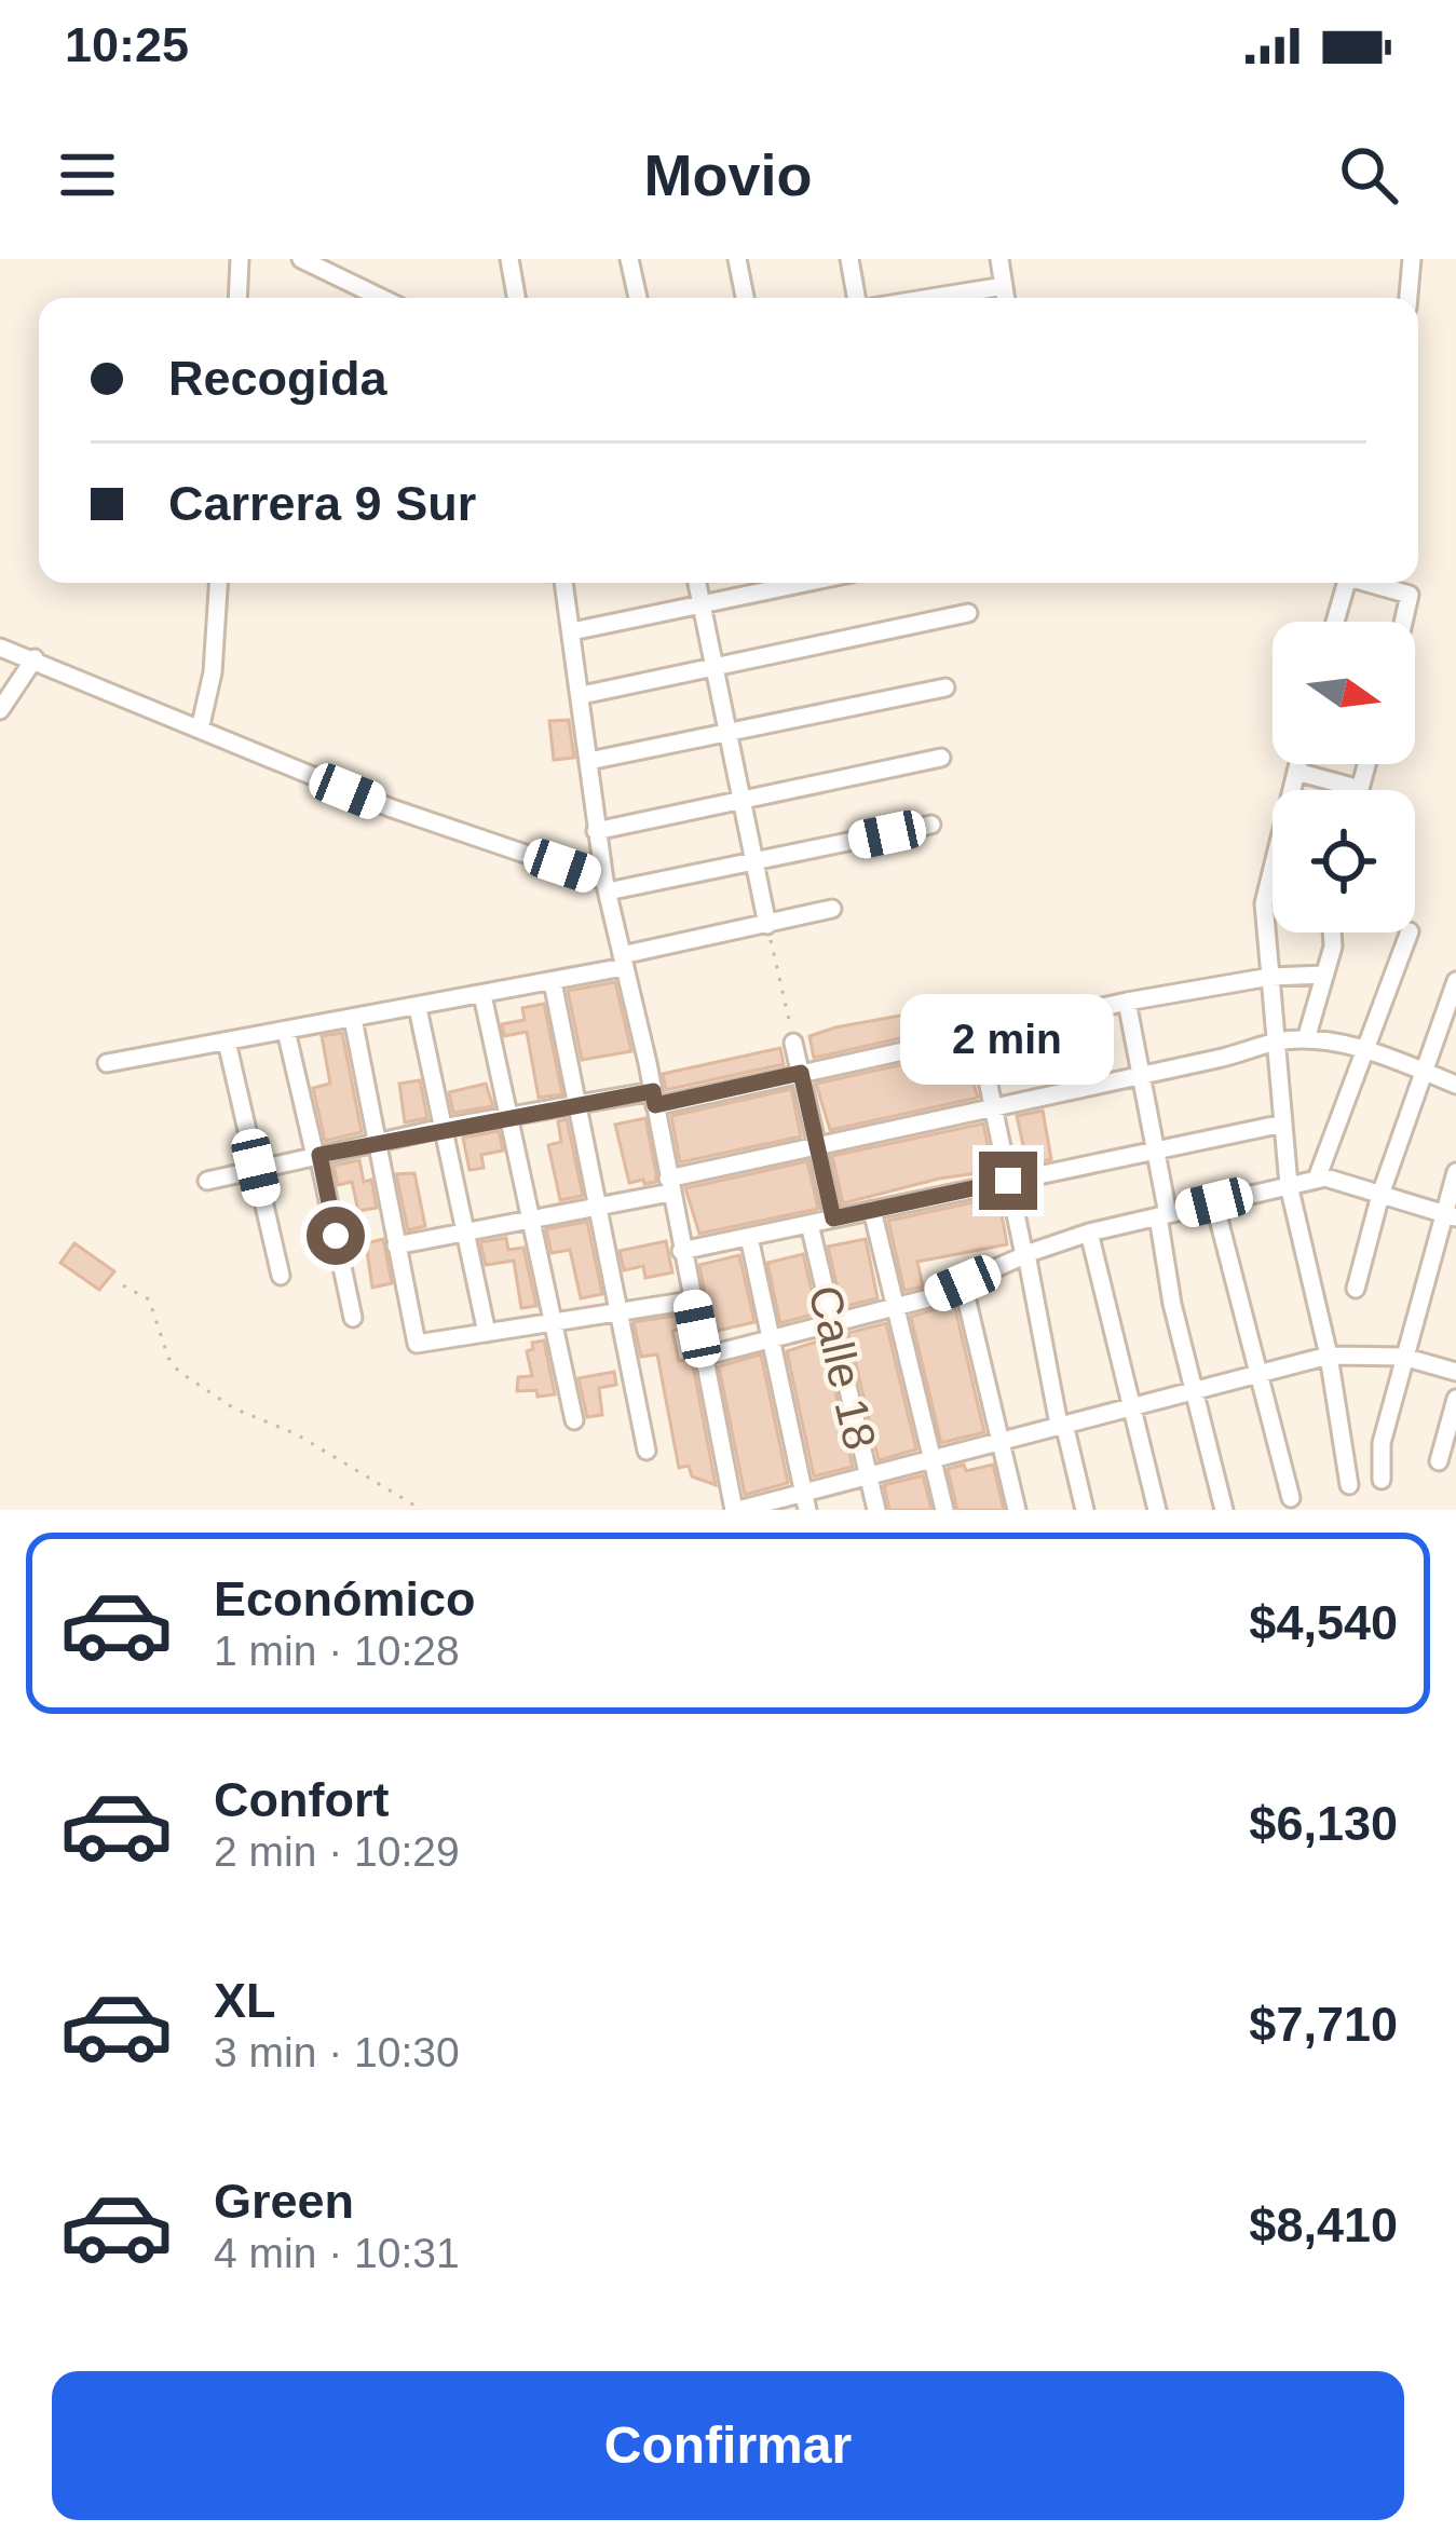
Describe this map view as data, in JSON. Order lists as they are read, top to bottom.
{
  "streets": {
    "street": ["Calle 18"]
  },
  "north": "right",
  "page": {
    "status": "10:25",
    "header": "Movio",
    "banner": ["Recogida", "Carrera 9 Sur"],
    "bubble": "2 min",
    "list": [
      {
        "name": "Económico",
        "note": "1 min · 10:28",
        "value": "$4,540"
      },
      {
        "name": "Confort",
        "note": "2 min · 10:29",
        "value": "$6,130"
      },
      {
        "name": "XL",
        "note": "3 min · 10:30",
        "value": "$7,710"
      },
      {
        "name": "Green",
        "note": "4 min · 10:31",
        "value": "$8,410"
      }
    ],
    "buttons": "Confirmar"
  }
}
